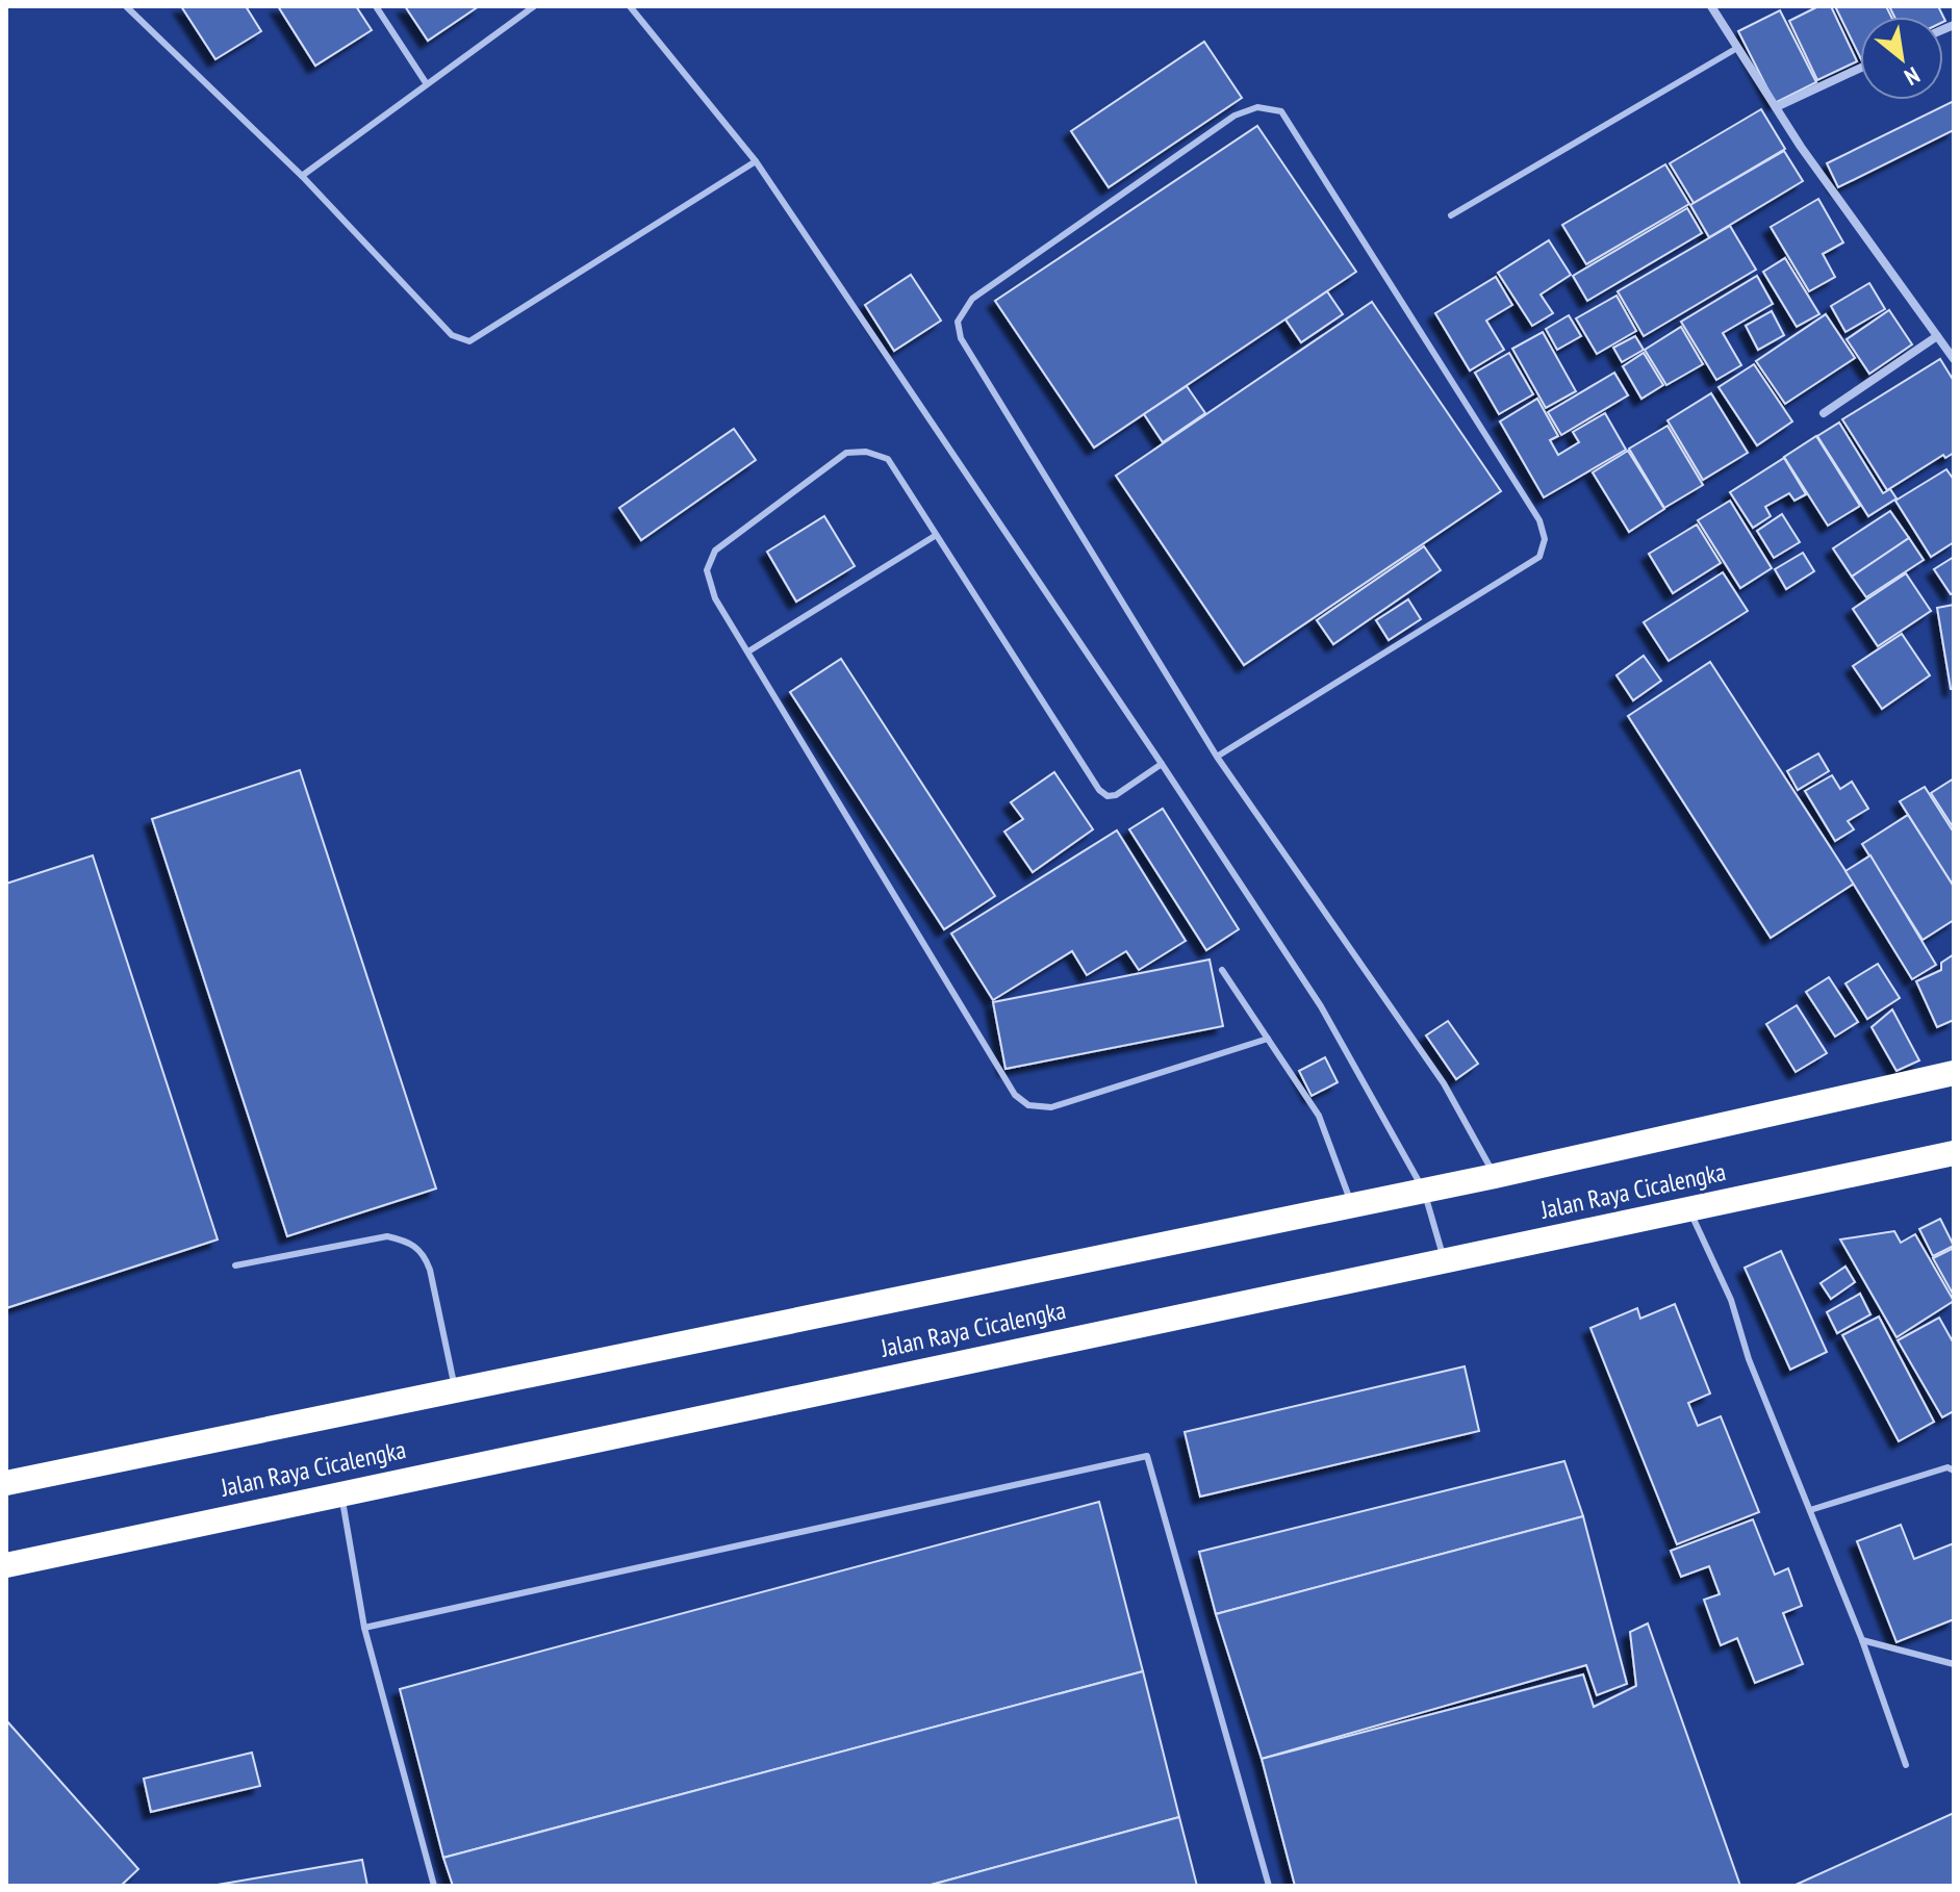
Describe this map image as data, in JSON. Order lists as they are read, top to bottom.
{
  "streets": {
    "highway": ["Jalan Raya Cicalengka"]
  },
  "north": "bottom right"
}
